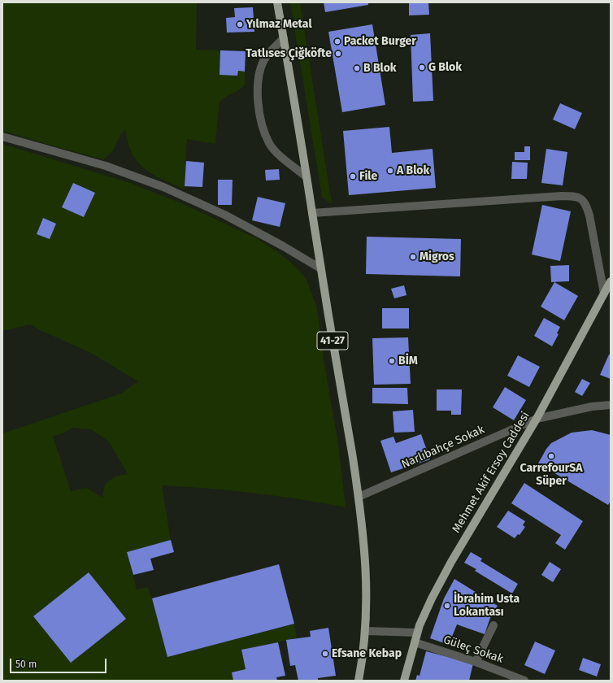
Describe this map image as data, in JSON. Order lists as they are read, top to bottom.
{
  "streets": {
    "main road": ["41-27", "Mehmet Akif Ersoy Caddesi"],
    "street": ["Narlıbahçe Sokak", "Güleç Sokak"]
  },
  "crossings": [
    ["41-27", "Narlıbahçe Sokak"],
    ["Narlıbahçe Sokak", "Mehmet Akif Ersoy Caddesi"],
    ["Mehmet Akif Ersoy Caddesi", "Güleç Sokak"]
  ],
  "places": [
    "Yılmaz Metal",
    "Packet Burger",
    "Tatlıses Çiğköfte",
    "G Blok",
    "B Blok",
    "A Blok",
    "File",
    "Migros",
    "BİM",
    "CarrefourSA Süper",
    "İbrahim Usta Lokantası",
    "Efsane Kebap"
  ],
  "scale_bar": "50 m"
}
